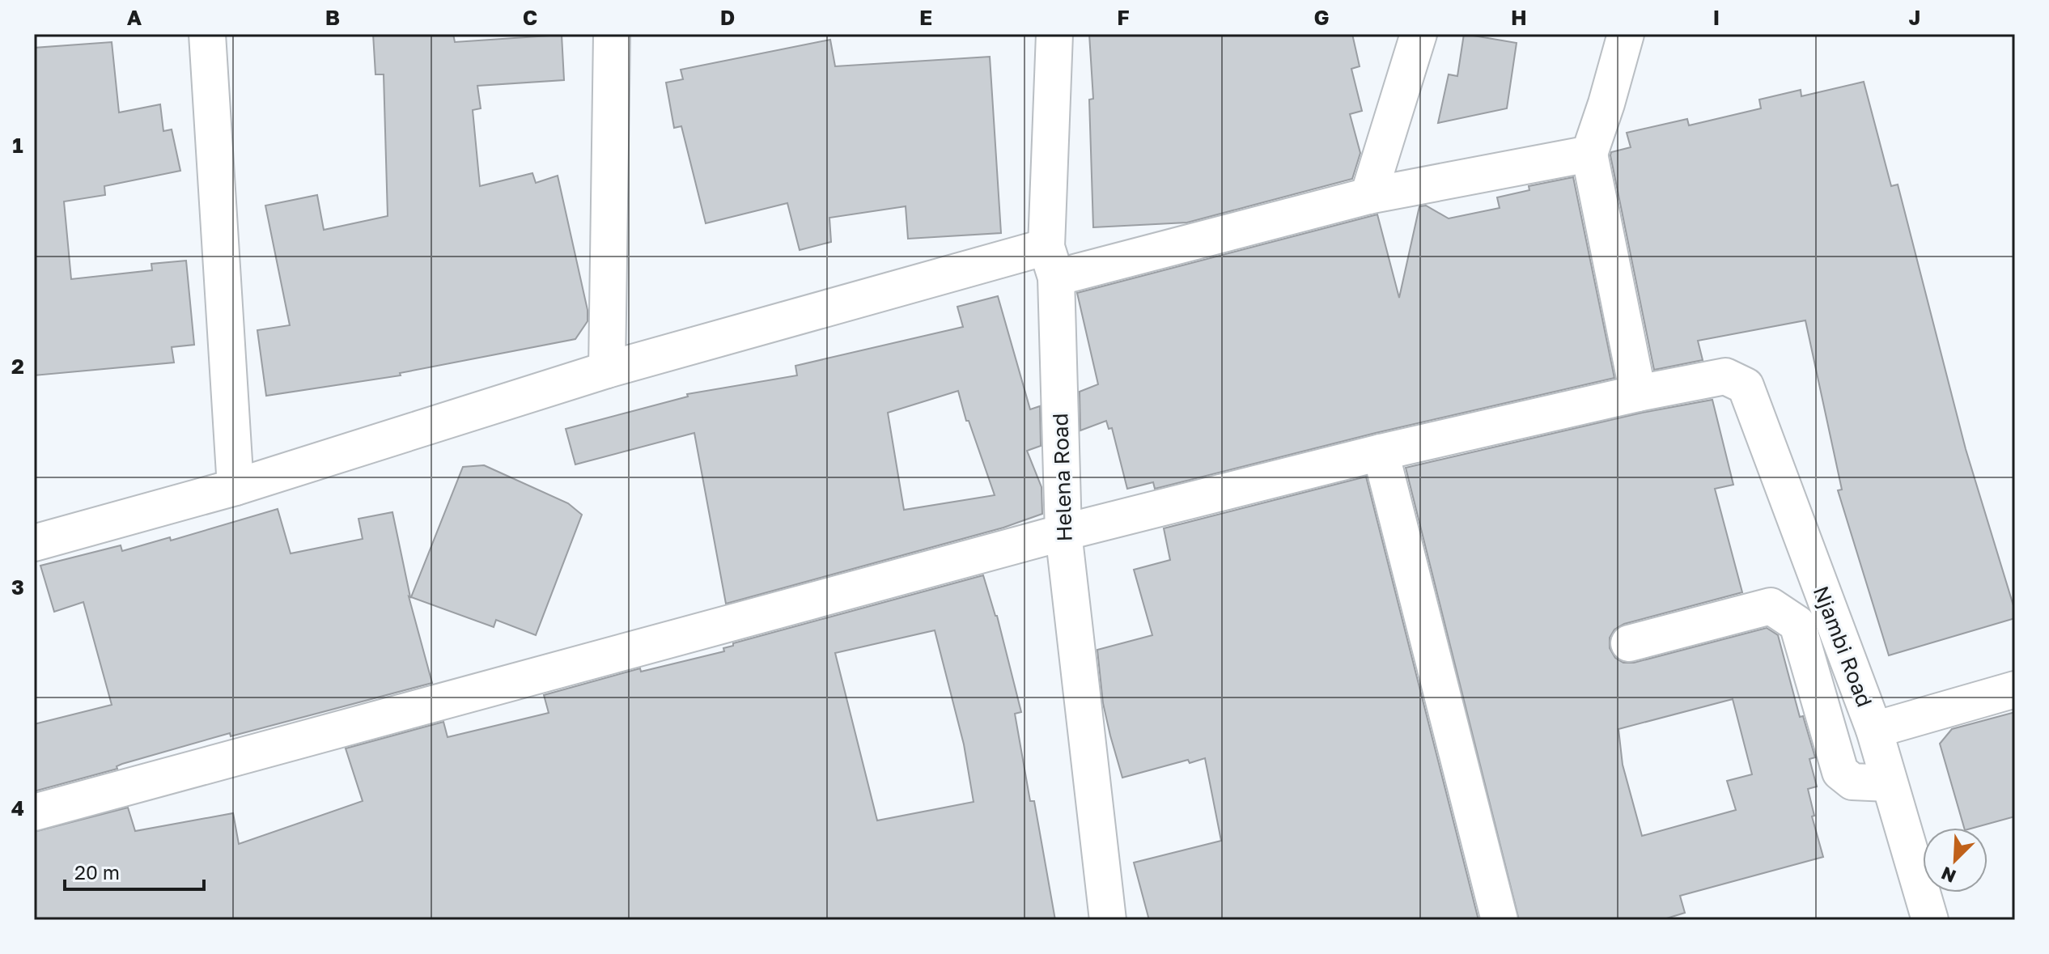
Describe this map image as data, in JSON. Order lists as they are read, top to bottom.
{
  "streets": {
    "street": ["Helena Road", "Njambi Road"]
  },
  "scale_bar": "20 m",
  "north": "bottom left",
  "grid": {
    "columns": [
      "A",
      "B",
      "C",
      "D",
      "E",
      "F",
      "G",
      "H",
      "I",
      "J"
    ],
    "rows": [
      "1",
      "2",
      "3",
      "4"
    ]
  }
}
